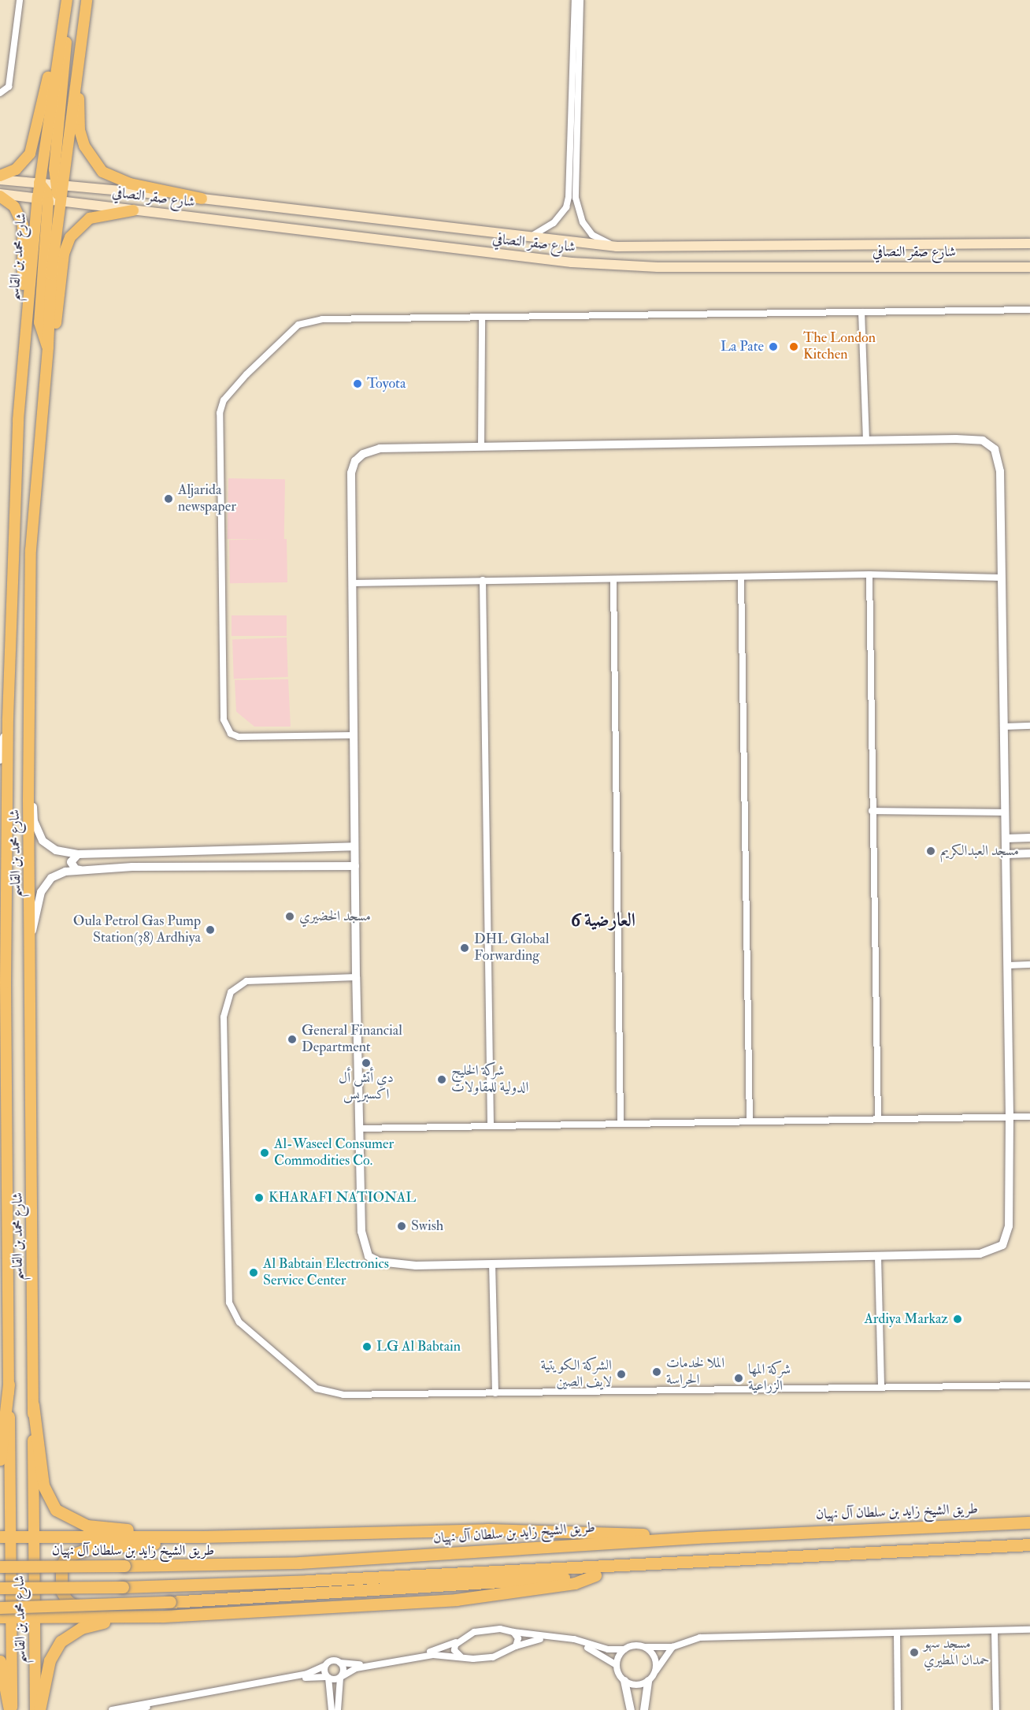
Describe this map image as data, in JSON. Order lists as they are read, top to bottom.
{
  "streets": {
    "highway": ["طريق الشيخ زايد بن سلطان آل نهيان"],
    "main road": ["شارع صقر النصافي", "شارع محمد بن القاسم"]
  },
  "crossings": [
    ["شارع صقر النصافي", "شارع محمد بن القاسم"]
  ],
  "districts": ["العارضية 6"],
  "places": [
    "La Pate",
    "The London Kitchen",
    "Toyota",
    "Aljarida newspaper",
    "مسجد العبدالكريم",
    "مسجد الخضيري",
    "Oula Petrol Gas Pump Station(38) Ardhiya",
    "DHL Global Forwarding",
    "General Financial Department",
    "دي أتش أل اكسبريس",
    "شركة الخليج الدولية للمقاولات",
    "Al-Waseel Consumer Commodities Co.",
    "KHARAFI NATIONAL",
    "Swish",
    "Al Babtain Electronics Service Center",
    "Ardiya Markaz",
    "LG Al Babtain",
    "الملا لخدمات الحراسة",
    "الشركة الكويتية لايف الصين",
    "شركة المها الزراعية",
    "مسجد سهو حمدان المطيري"
  ]
}
